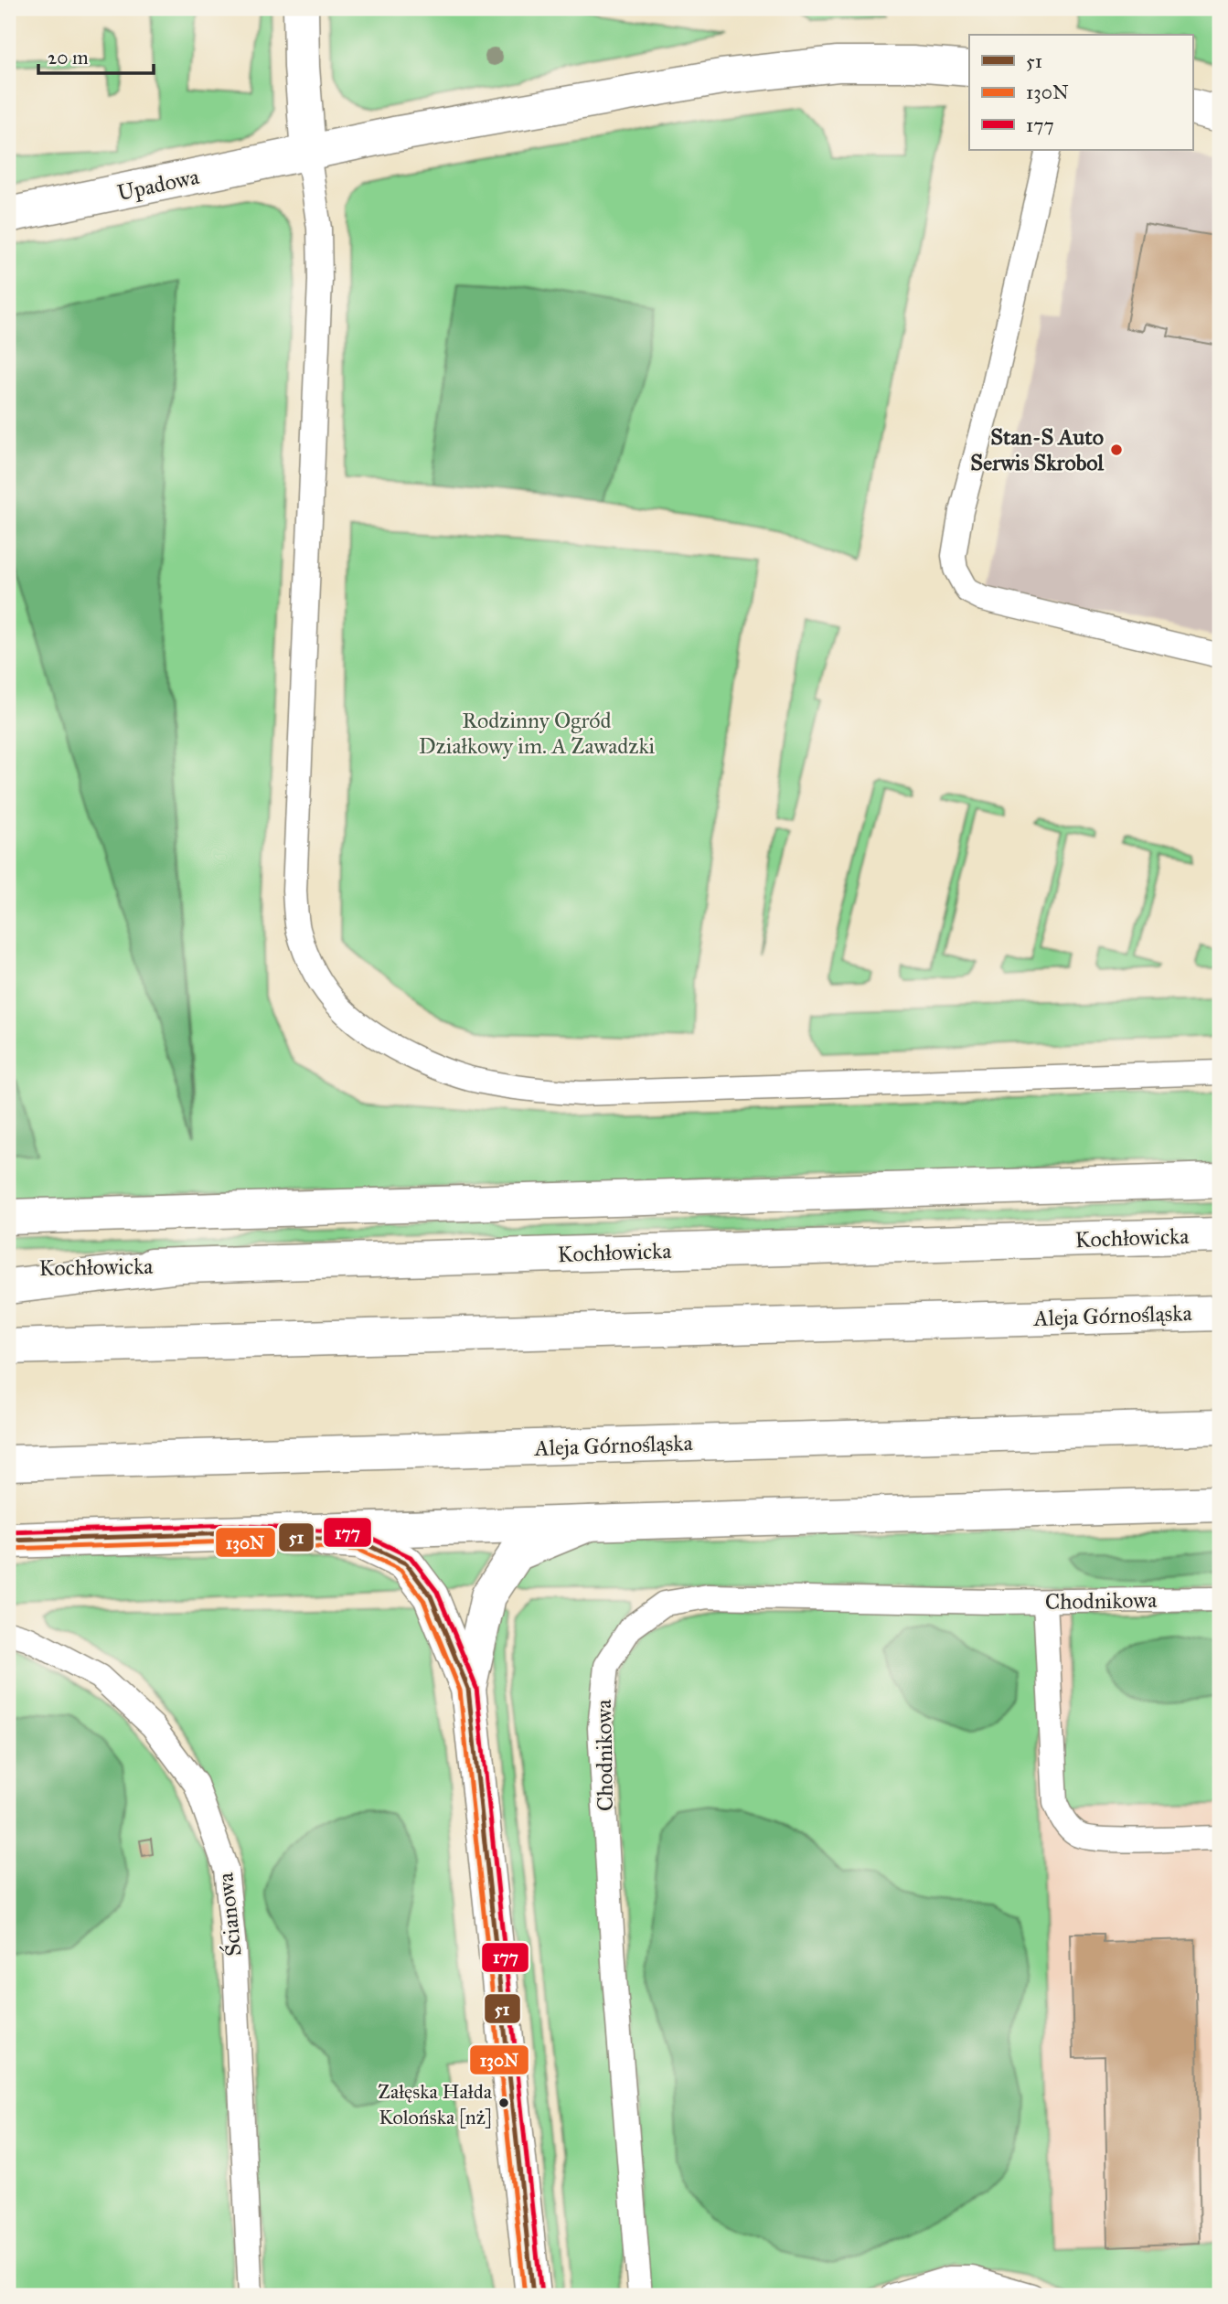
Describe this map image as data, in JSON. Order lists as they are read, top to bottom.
{
  "streets": {
    "main road": ["Upadowa", "Kochłowicka", "Aleja Górnośląska"],
    "lane": ["Chodnikowa", "Ścianowa"]
  },
  "parks": ["Rodzinny Ogród Działkowy im. A Zawadzki"],
  "places": ["Stan-S Auto Serwis Skrobol", "Załęska Hałda Kolońska [nż]"],
  "lines": ["transit line 177", "transit line 51", "transit line 130N"],
  "legend": ["51", "130N", "177"],
  "scale_bar": "20 m"
}
